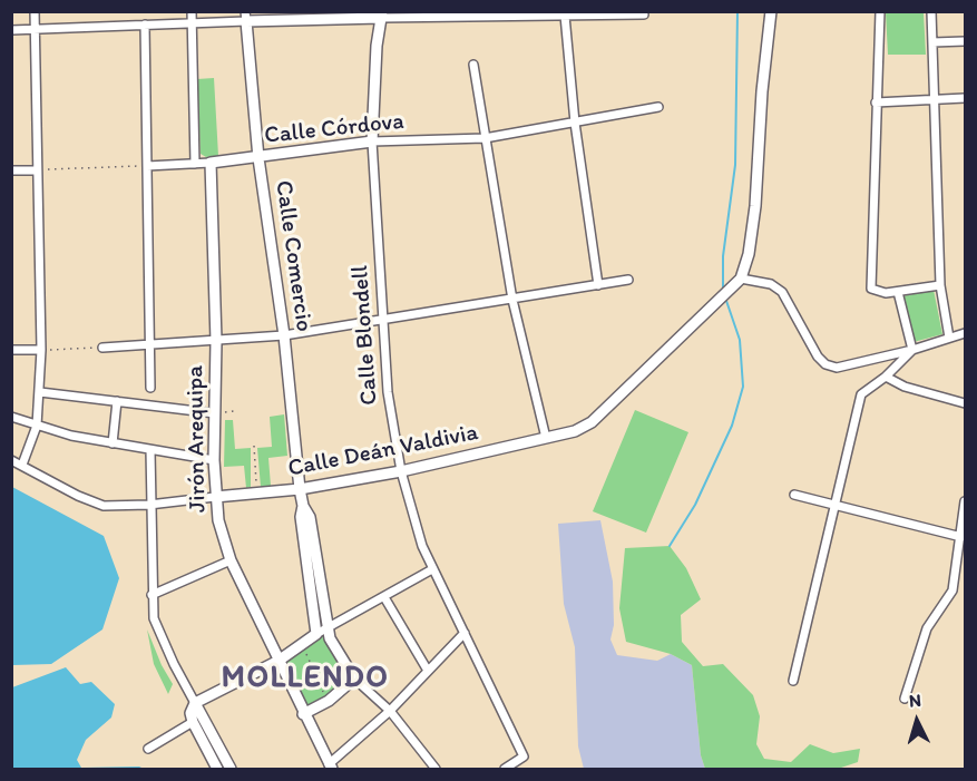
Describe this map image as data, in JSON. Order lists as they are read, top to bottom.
{
  "streets": {
    "street": [
      "Calle Córdova",
      "Calle Comercio",
      "Calle Blondell",
      "Jirón Arequipa",
      "Calle Deán Valdivia"
    ]
  },
  "crossings": [
    ["Calle Córdova", "Calle Comercio"],
    ["Calle Córdova", "Calle Blondell"],
    ["Calle Córdova", "Jirón Arequipa"],
    ["Calle Comercio", "Calle Deán Valdivia"],
    ["Calle Blondell", "Calle Deán Valdivia"],
    ["Jirón Arequipa", "Calle Deán Valdivia"]
  ],
  "districts": ["MOLLENDO"],
  "north": "top"
}
